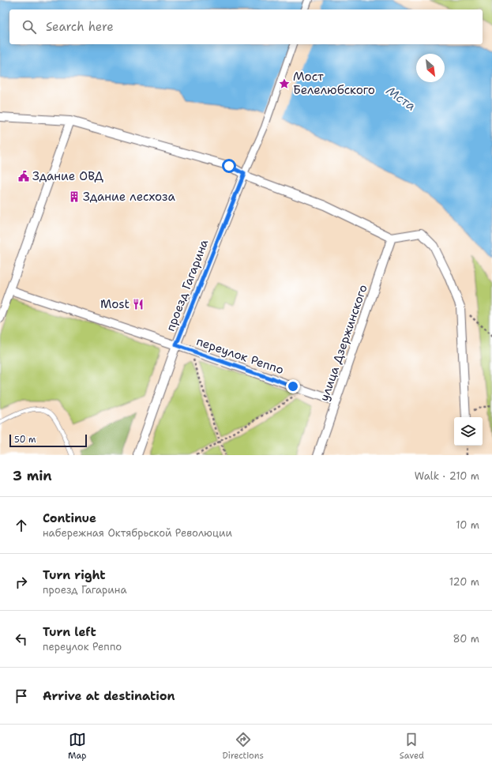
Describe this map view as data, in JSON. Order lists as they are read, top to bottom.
{
  "streets": {
    "street": ["проезд Гагарина", "улица Дзержинского", "переулок Реппо"]
  },
  "crossings": [
    ["проезд Гагарина", "переулок Реппо"],
    ["улица Дзержинского", "переулок Реппо"]
  ],
  "water": ["Мста"],
  "places": {
    "place": ["Мост Белелюбского"],
    "public building": ["Здание ОВД"],
    "building": ["Здание лесхоза"],
    "restaurant": ["Most"]
  },
  "scale_bar": "50 m",
  "north": "bottom right",
  "page": {
    "search": "Search here",
    "scale": "50 m",
    "heading": ["3 min", "Walk · 210 m"],
    "list": [
      ["Continue", "набережная Октябрьской Революции", "10 m"],
      ["Turn right", "проезд Гагарина", "120 m"],
      ["Turn left", "переулок Реппо", "80 m"],
      "Arrive at destination"
    ],
    "nav": ["Map", "Directions", "Saved"]
  }
}
